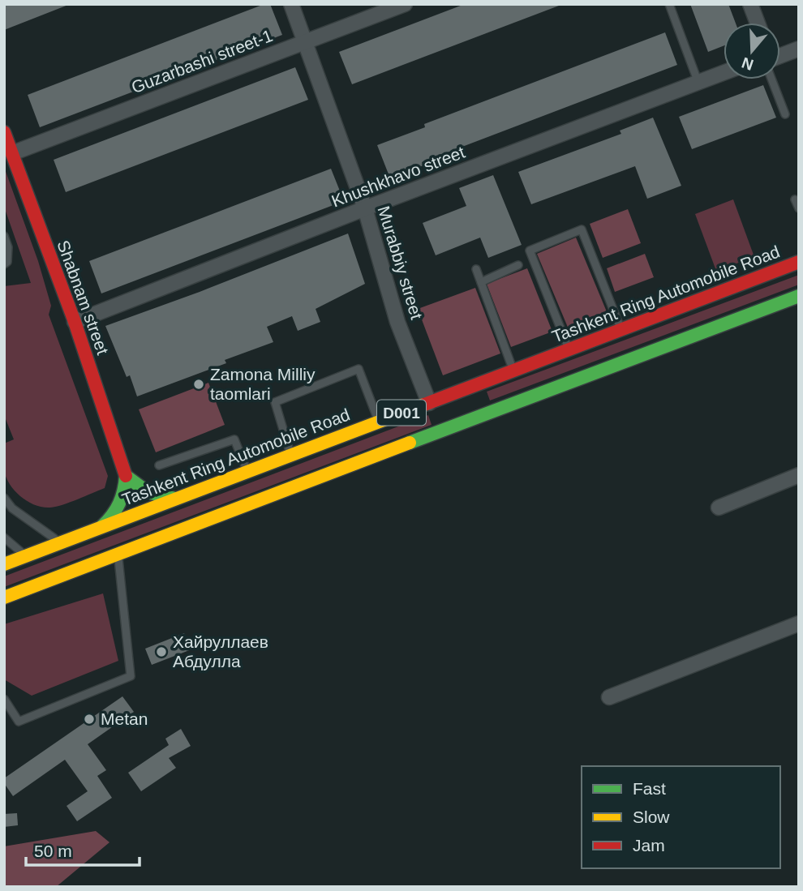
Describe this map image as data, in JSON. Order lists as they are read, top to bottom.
{
  "streets": {
    "main road": ["Tashkent Ring Automobile Road", "Shabnam street", "D001"],
    "street": ["Guzarbashi street-1", "Khushkhavo street", "Murabbiy street"]
  },
  "crossings": [
    ["Guzarbashi street-1", "Murabbiy street"],
    ["Guzarbashi street-1", "Shabnam street"],
    ["Khushkhavo street", "Murabbiy street"],
    ["Khushkhavo street", "Shabnam street"],
    ["Murabbiy street", "Tashkent Ring Automobile Road"]
  ],
  "places": ["Zamona Milliy taomlari", "Хайруллаев Абдулла", "Metan"],
  "legend": ["Fast", "Slow", "Jam"],
  "scale_bar": "50 m",
  "north": "bottom"
}
